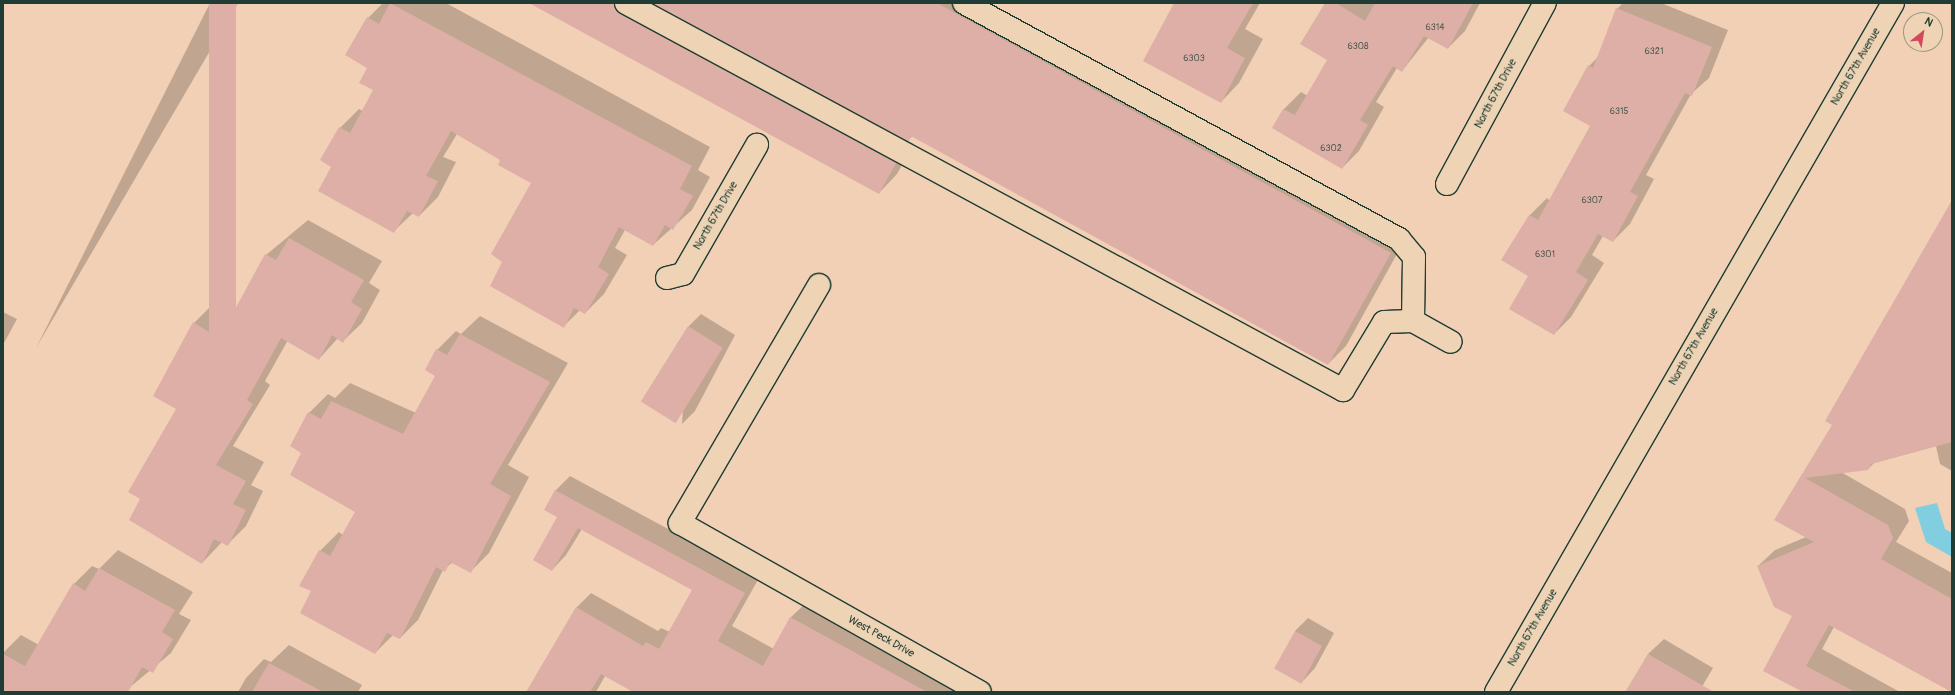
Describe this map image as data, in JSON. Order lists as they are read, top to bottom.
{
  "streets": {
    "main road": ["North 67th Avenue", "North 67th Drive", "West Peck Drive"]
  },
  "house_numbers": [
    "6314",
    "6308",
    "6321",
    "6303",
    "6315",
    "6302",
    "6307",
    "6301"
  ],
  "north": "top right"
}
